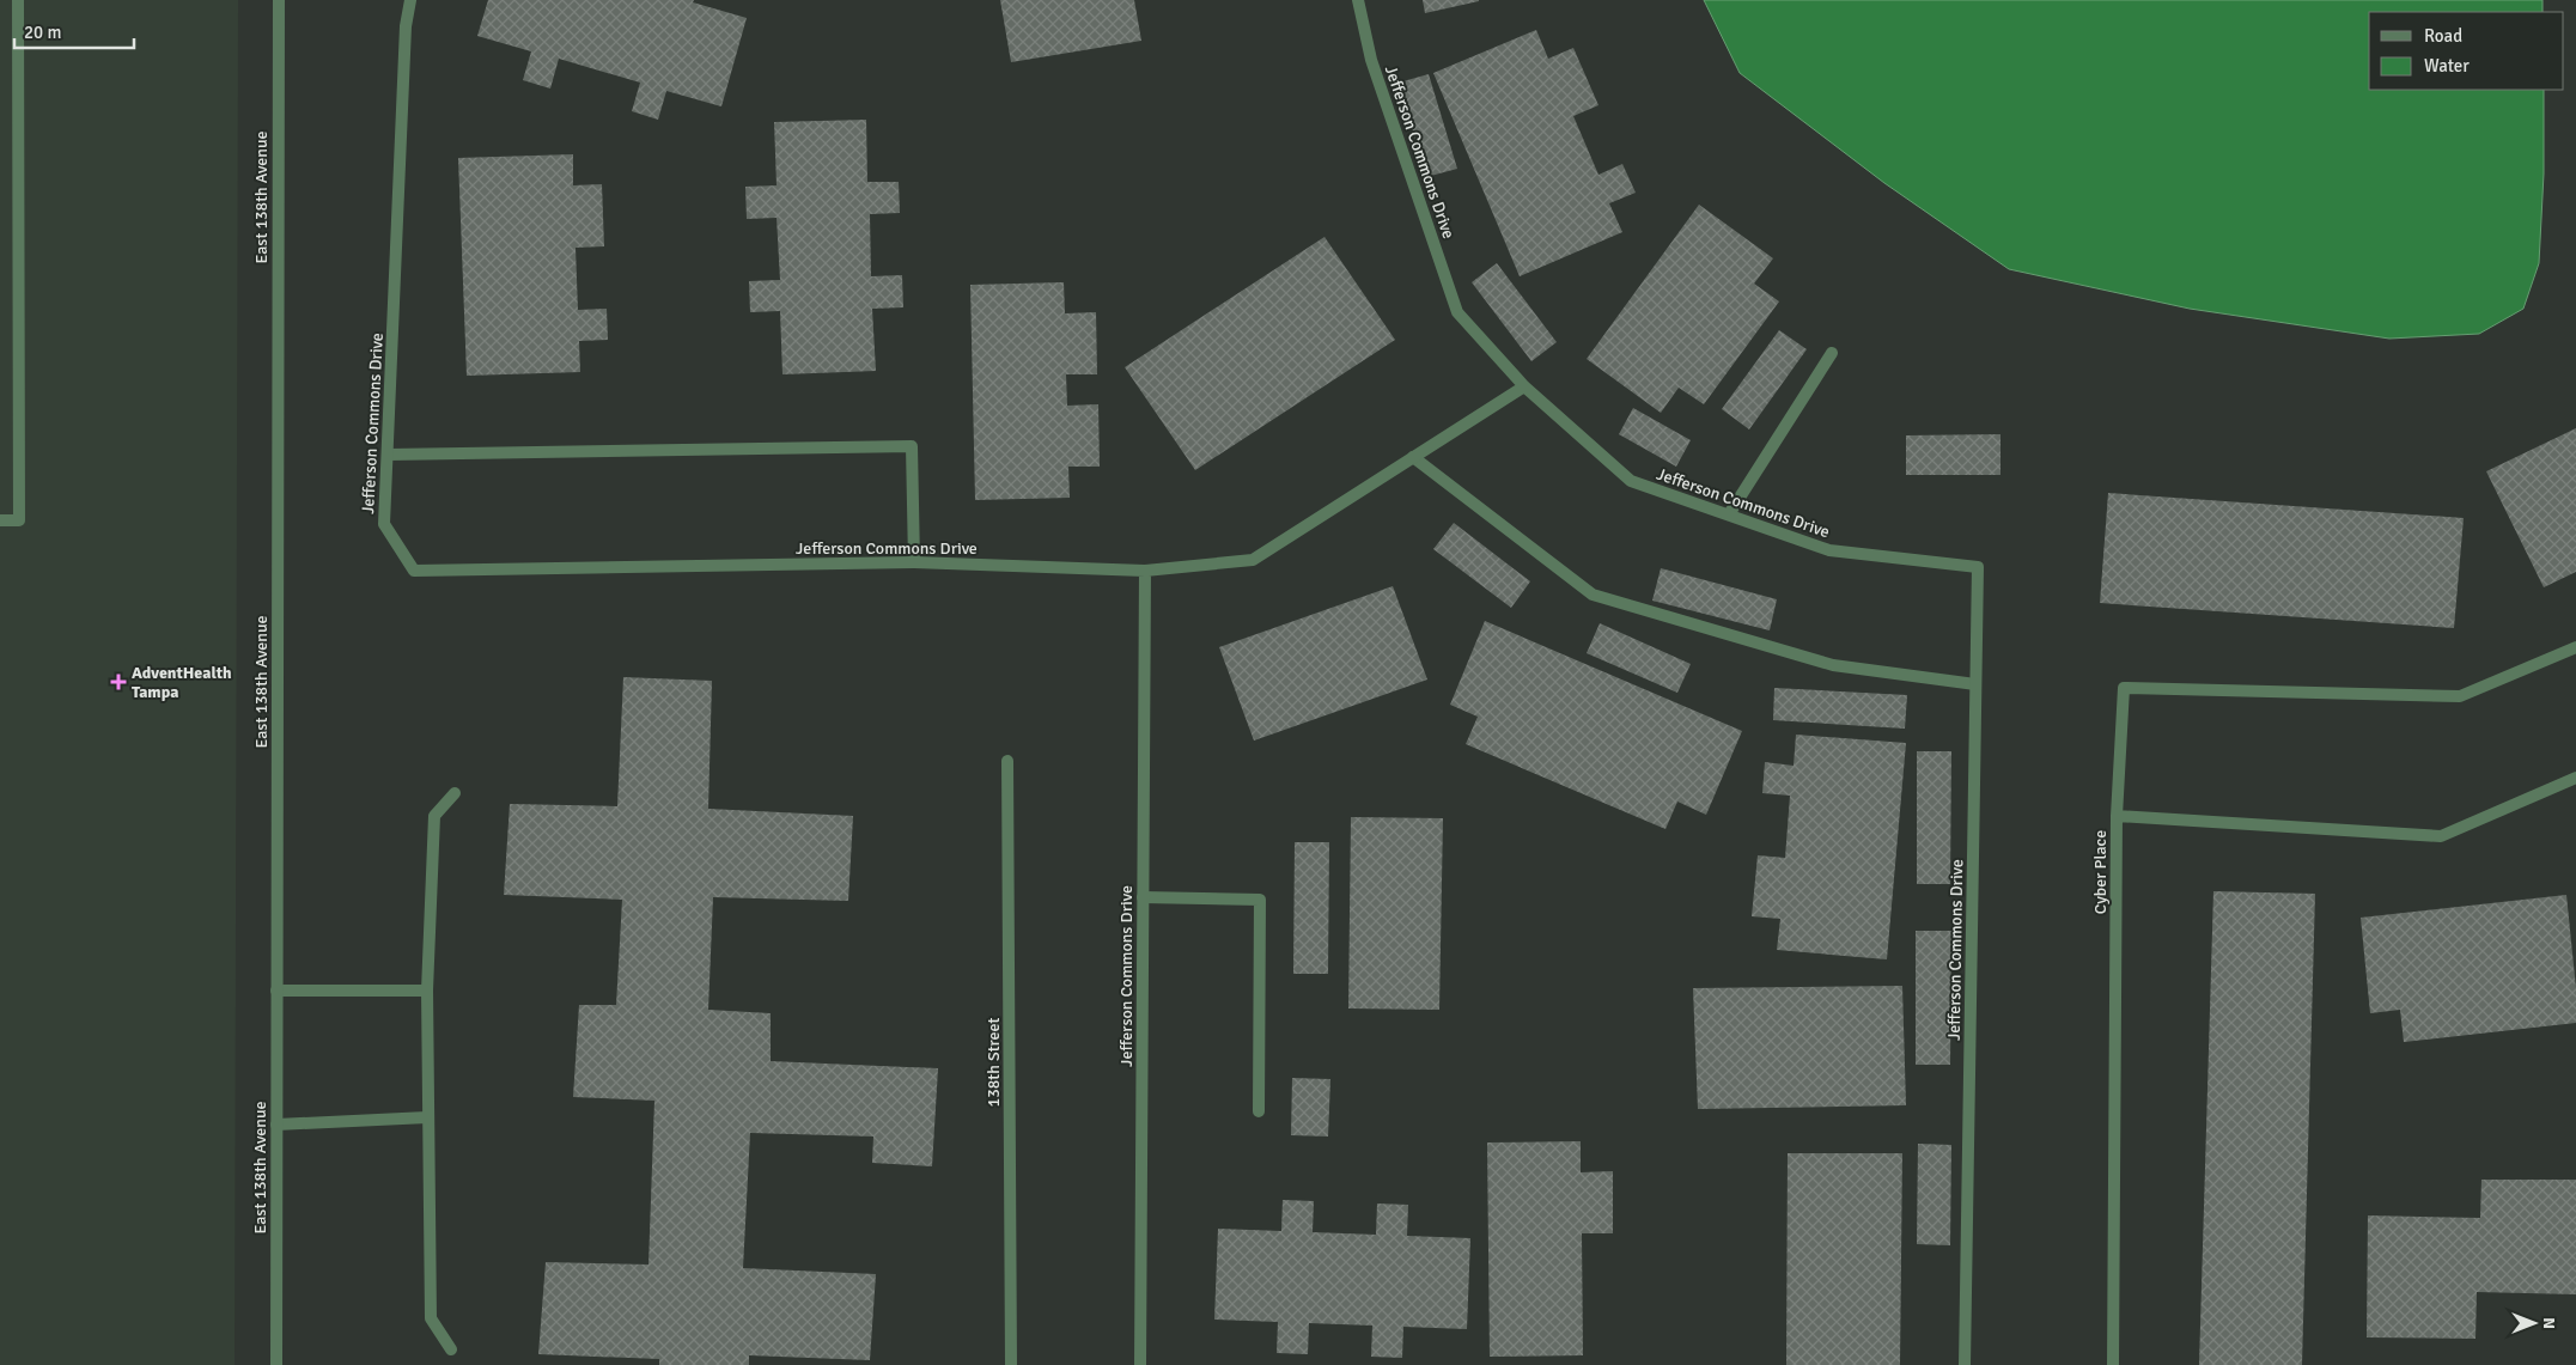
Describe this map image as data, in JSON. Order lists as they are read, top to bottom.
{
  "streets": {
    "street": [
      "Jefferson Commons Drive",
      "East 138th Avenue",
      "Cyber Place",
      "138th Street"
    ]
  },
  "places": {
    "health": ["AdventHealth Tampa"]
  },
  "legend": ["Road", "Water"],
  "scale_bar": "20 m",
  "north": "right"
}
